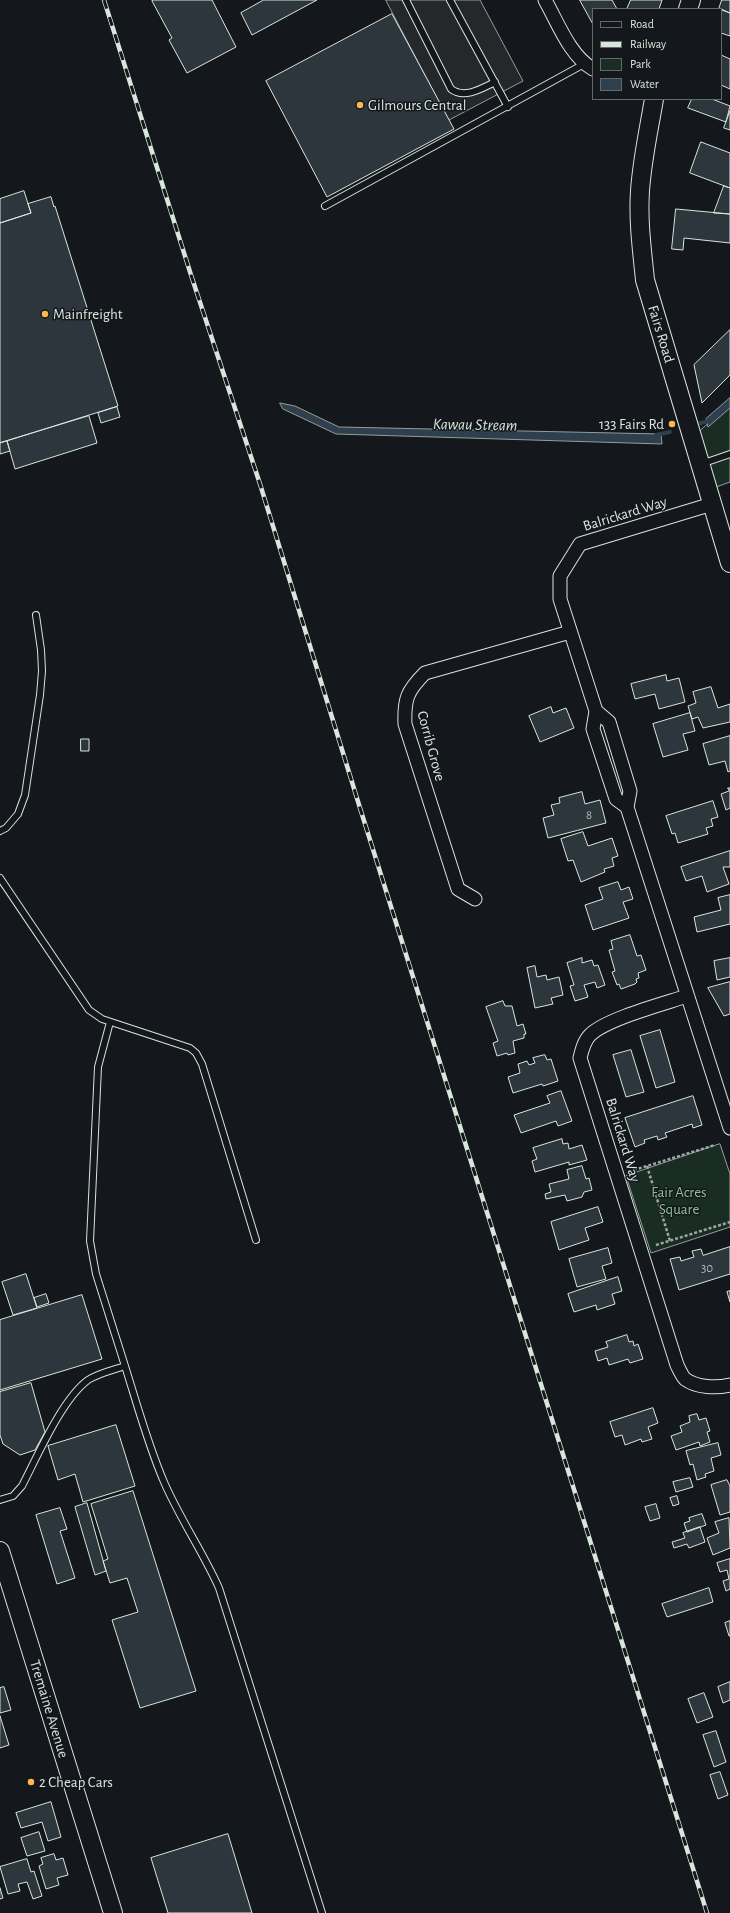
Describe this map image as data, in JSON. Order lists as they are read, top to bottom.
{
  "streets": {
    "street": [
      "Fairs Road",
      "Balrickard Way",
      "Corrib Grove",
      "Tremaine Avenue"
    ]
  },
  "crossings": [
    ["Fairs Road", "Balrickard Way"],
    ["Balrickard Way", "Corrib Grove"]
  ],
  "water": ["Kawau Stream"],
  "parks": ["Fair Acres Square"],
  "places": [
    "Gilmours Central",
    "Mainfreight",
    "133 Fairs Rd",
    "2 Cheap Cars"
  ],
  "house_numbers": ["8", "30"],
  "legend": [
    "Road",
    "Railway",
    "Park",
    "Water"
  ]
}
